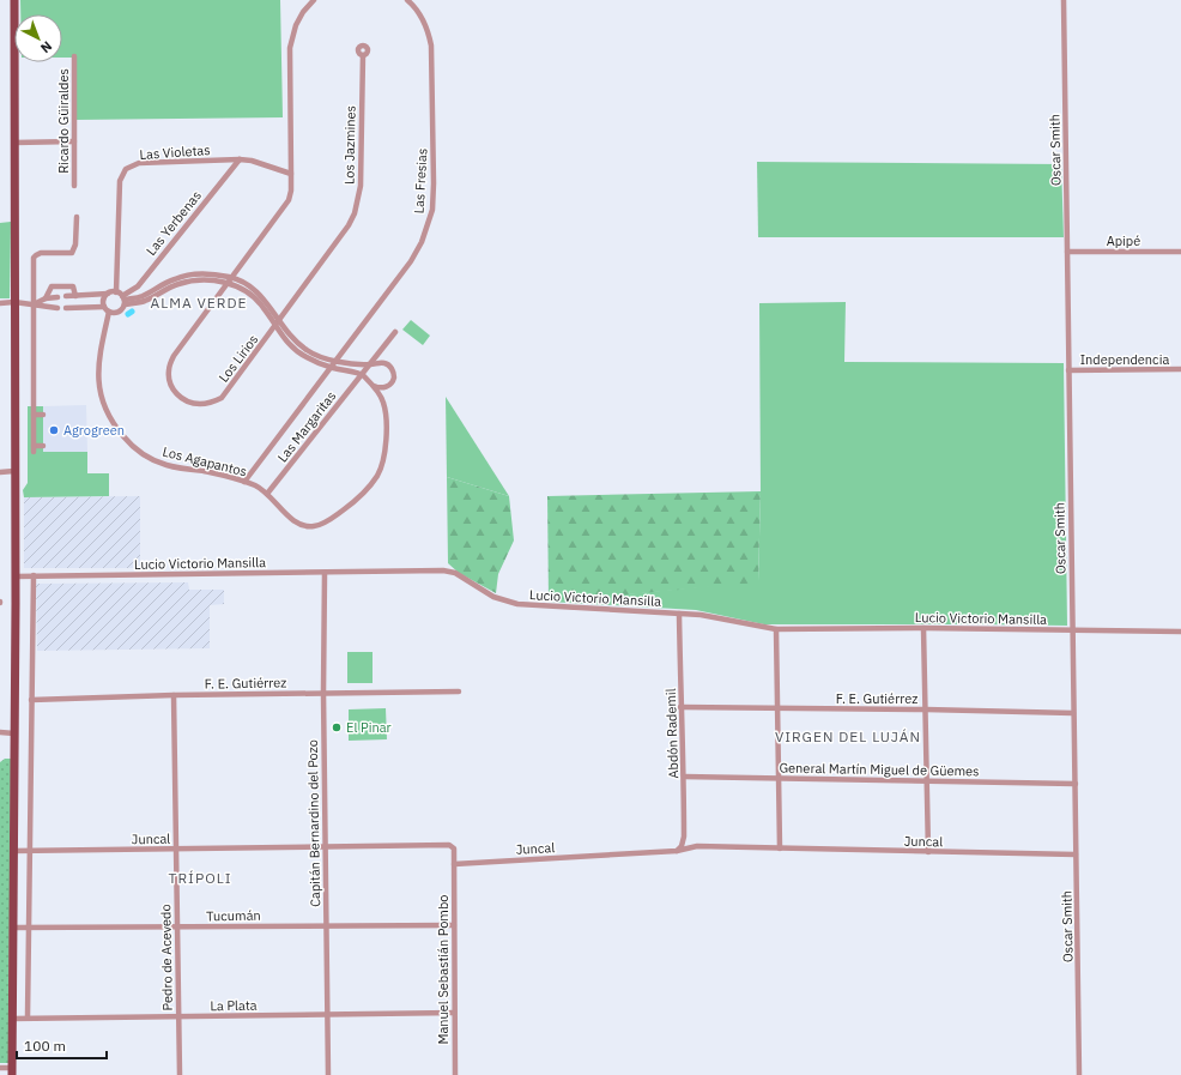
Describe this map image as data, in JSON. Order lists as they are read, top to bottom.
{
  "streets": {
    "street": [
      "Ricardo Güiraldes",
      "Los Jazmines",
      "Oscar Smith",
      "Las Violetas",
      "Las Fresias",
      "Las Yerbenas",
      "Apipé",
      "Los Lirios",
      "Independencia",
      "Las Margaritas",
      "Los Agapantos",
      "Lucio Victorio Mansilla",
      "F. E. Gutiérrez",
      "Abdón Rademil",
      "General Martín Miguel de Güemes",
      "Capitán Bernardino del Pozo",
      "Juncal",
      "Tucumán",
      "Pedro de Acevedo",
      "Manuel Sebastián Pombo",
      "La Plata"
    ]
  },
  "crossings": [
    ["Los Jazmines", "Los Lirios"],
    ["Oscar Smith", "Apipé"],
    ["Oscar Smith", "Independencia"],
    ["Oscar Smith", "Lucio Victorio Mansilla"],
    ["Oscar Smith", "F. E. Gutiérrez"],
    ["Oscar Smith", "General Martín Miguel de Güemes"],
    ["Oscar Smith", "Juncal"],
    ["Las Violetas", "Las Yerbenas"],
    ["Las Violetas", "Los Agapantos"],
    ["Las Fresias", "Las Margaritas"],
    ["Las Yerbenas", "Los Agapantos"],
    ["Las Margaritas", "Los Agapantos"],
    ["Lucio Victorio Mansilla", "Abdón Rademil"],
    ["Lucio Victorio Mansilla", "Capitán Bernardino del Pozo"],
    ["F. E. Gutiérrez", "Abdón Rademil"],
    ["F. E. Gutiérrez", "Capitán Bernardino del Pozo"],
    ["F. E. Gutiérrez", "Pedro de Acevedo"],
    ["Abdón Rademil", "General Martín Miguel de Güemes"],
    ["Abdón Rademil", "Juncal"],
    ["Capitán Bernardino del Pozo", "Juncal"],
    ["Capitán Bernardino del Pozo", "Tucumán"],
    ["Capitán Bernardino del Pozo", "La Plata"],
    ["Juncal", "Pedro de Acevedo"],
    ["Juncal", "Manuel Sebastián Pombo"],
    ["Tucumán", "Pedro de Acevedo"],
    ["Tucumán", "Manuel Sebastián Pombo"],
    ["Pedro de Acevedo", "La Plata"],
    ["Manuel Sebastián Pombo", "La Plata"]
  ],
  "districts": ["ALMA VERDE", "VIRGEN DEL LUJÁN", "TRÍPOLI"],
  "places": ["Agrogreen", "El Pinar"],
  "scale_bar": "100 m",
  "north": "bottom right"
}
